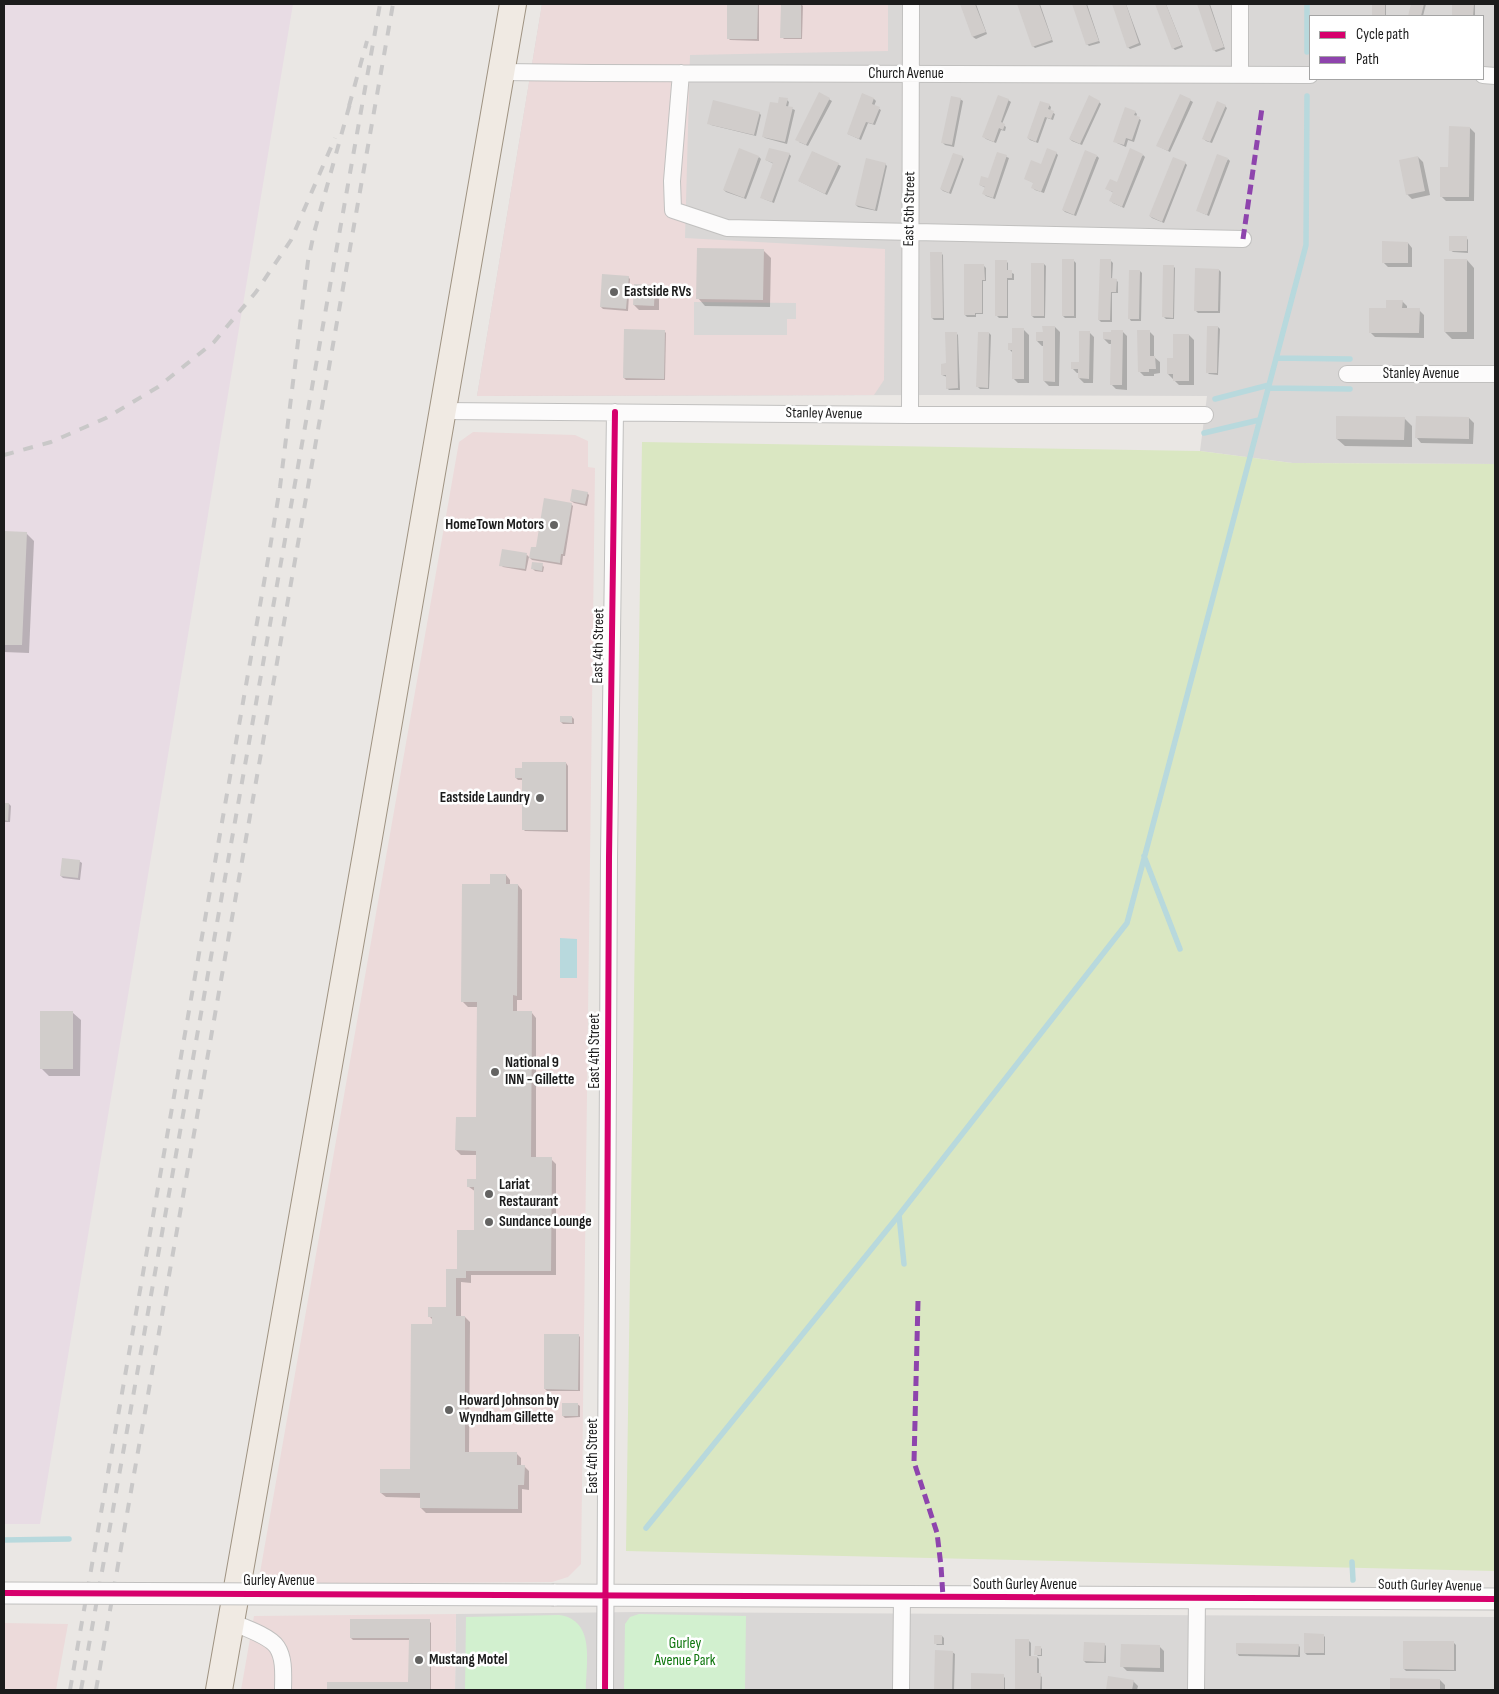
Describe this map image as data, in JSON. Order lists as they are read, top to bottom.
{
  "streets": {
    "street": [
      "Church Avenue",
      "East 5th Street",
      "Stanley Avenue",
      "East 4th Street",
      "Gurley Avenue",
      "South Gurley Avenue"
    ]
  },
  "crossings": [
    ["Church Avenue", "East 5th Street"],
    ["East 5th Street", "Stanley Avenue"],
    ["Stanley Avenue", "East 4th Street"],
    ["East 4th Street", "South Gurley Avenue"],
    ["Gurley Avenue", "South Gurley Avenue"]
  ],
  "parks": ["Gurley Avenue Park"],
  "places": [
    "Eastside RVs",
    "HomeTown Motors",
    "Eastside Laundry",
    "National 9 INN - Gillette",
    "Lariat Restaurant",
    "Sundance Lounge",
    "Howard Johnson by Wyndham Gillette",
    "Mustang Motel"
  ],
  "legend": ["Cycle path", "Path"]
}
